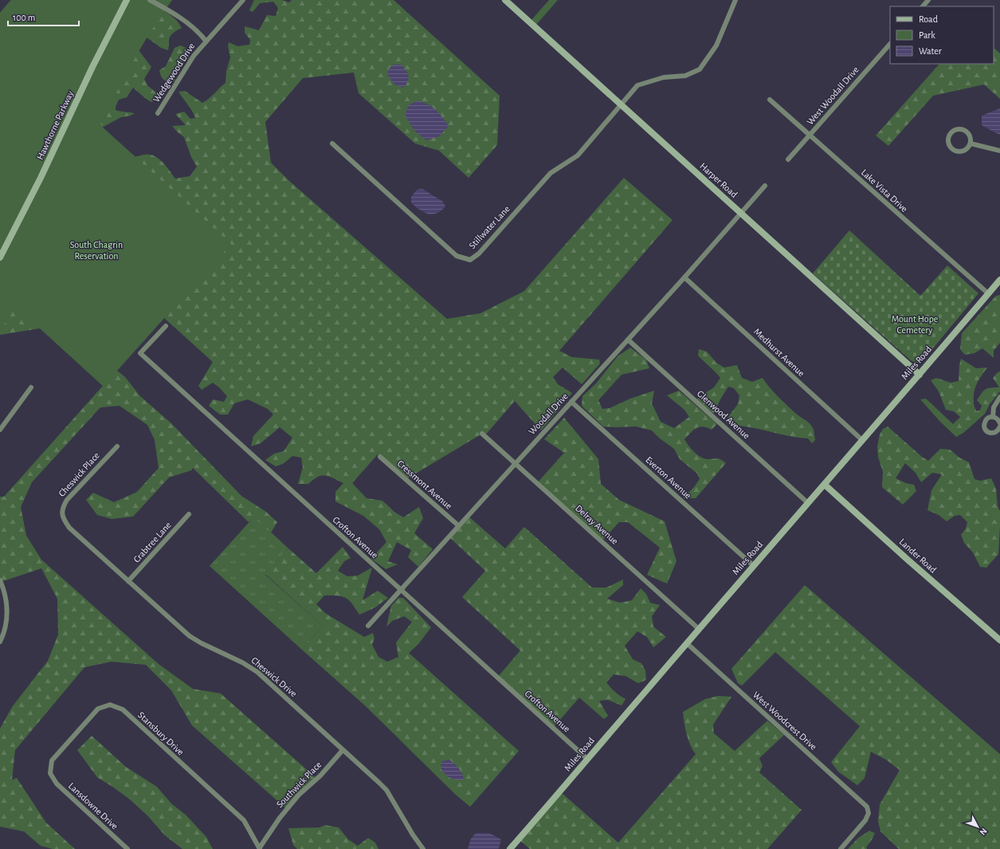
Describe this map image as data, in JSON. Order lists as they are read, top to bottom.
{
  "streets": {
    "street": [
      "Wedgewood Drive",
      "West Woodall Drive",
      "Hawthorne Parkway",
      "Harper Road",
      "Lake Vista Drive",
      "Stillwater Lane",
      "Medhurst Avenue",
      "Miles Road",
      "Woodall Drive",
      "Glenwood Avenue",
      "Cheswick Place",
      "Everton Avenue",
      "Cressmont Avenue",
      "Delray Avenue",
      "Crofton Avenue",
      "Crabtree Lane",
      "Lander Road",
      "Cheswick Drive",
      "West Woodcrest Drive",
      "Stansbury Drive",
      "Southwick Place",
      "Lansdowne Drive"
    ]
  },
  "crossings": [
    ["West Woodall Drive", "Lake Vista Drive"],
    ["Harper Road", "Stillwater Lane"],
    ["Harper Road", "Miles Road"],
    ["Harper Road", "Woodall Drive"],
    ["Lake Vista Drive", "Miles Road"],
    ["Medhurst Avenue", "Miles Road"],
    ["Medhurst Avenue", "Woodall Drive"],
    ["Miles Road", "Glenwood Avenue"],
    ["Miles Road", "Everton Avenue"],
    ["Miles Road", "Delray Avenue"],
    ["Miles Road", "Crofton Avenue"],
    ["Miles Road", "Lander Road"],
    ["Miles Road", "West Woodcrest Drive"],
    ["Woodall Drive", "Glenwood Avenue"],
    ["Woodall Drive", "Everton Avenue"],
    ["Woodall Drive", "Cressmont Avenue"],
    ["Woodall Drive", "Delray Avenue"],
    ["Woodall Drive", "Crofton Avenue"],
    ["Cheswick Place", "Cheswick Drive"],
    ["Crabtree Lane", "Cheswick Drive"],
    ["Cheswick Drive", "Southwick Place"],
    ["Stansbury Drive", "Southwick Place"],
    ["Stansbury Drive", "Lansdowne Drive"]
  ],
  "parks": ["South Chagrin Reservation", "Mount Hope Cemetery"],
  "legend": ["Road", "Park", "Water"],
  "scale_bar": "100 m",
  "north": "bottom right"
}
